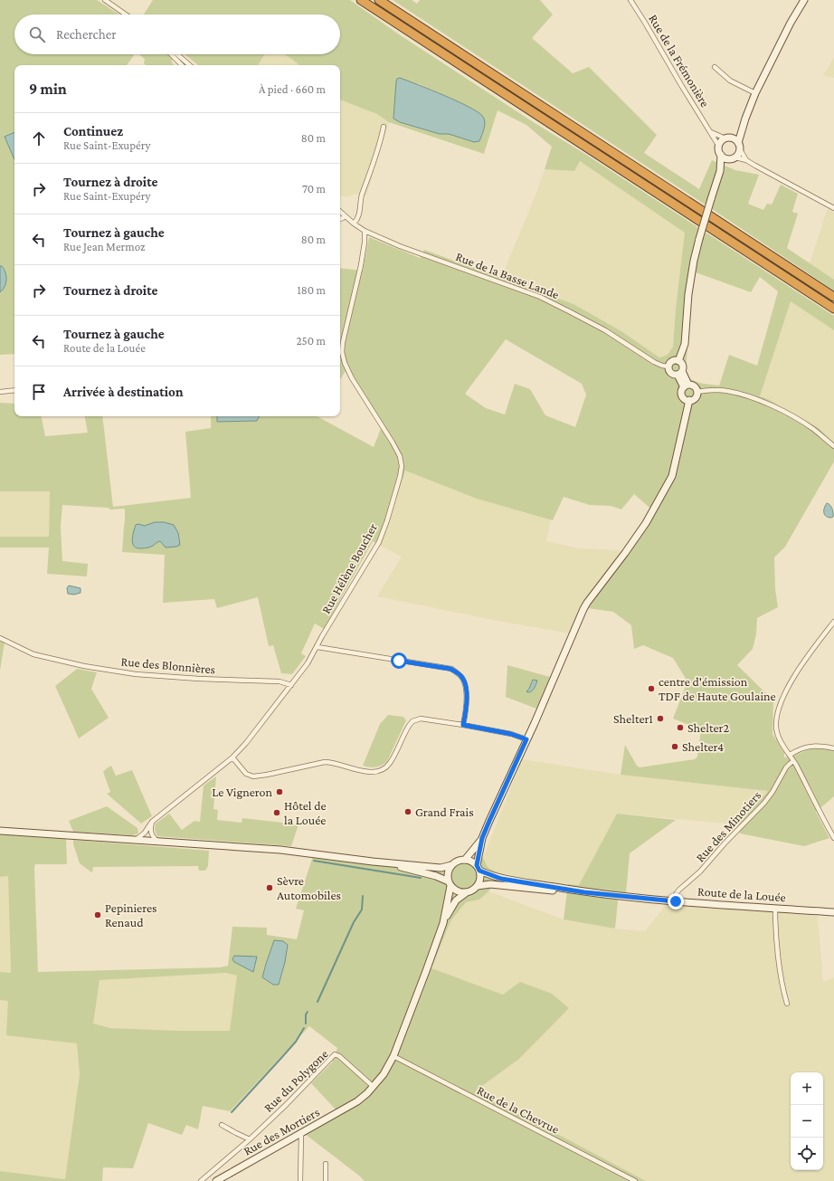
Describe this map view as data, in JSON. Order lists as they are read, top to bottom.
{
  "streets": {
    "street": [
      "Rue de la Frémonière",
      "Rue de la Basse Lande",
      "Rue Hélène Boucher",
      "Rue des Blonnières",
      "Rue des Minotiers",
      "Route de la Louée",
      "Rue du Polygone",
      "Rue de la Chevrue",
      "Rue des Mortiers"
    ]
  },
  "crossings": [
    ["Rue de la Basse Lande", "Rue Hélène Boucher"],
    ["Rue Hélène Boucher", "Rue des Blonnières"],
    ["Rue des Minotiers", "Route de la Louée"],
    ["Rue du Polygone", "Rue des Mortiers"],
    ["Rue de la Chevrue", "Rue des Mortiers"]
  ],
  "places": [
    "centre d'émission TDF de Haute Goulaine",
    "Shelter1",
    "Shelter2",
    "Shelter4",
    "Le Vigneron",
    "Grand Frais",
    "Hôtel de la Louée",
    "Sèvre Automobiles",
    "Pepinieres Renaud"
  ],
  "page": {
    "search": "Rechercher",
    "heading": ["9 min", "À pied · 660 m"],
    "list": [
      ["Continuez", "Rue Saint-Exupéry", "80 m"],
      ["Tournez à droite", "Rue Saint-Exupéry", "70 m"],
      ["Tournez à gauche", "Rue Jean Mermoz", "80 m"],
      ["Tournez à droite", "180 m"],
      ["Tournez à gauche", "Route de la Louée", "250 m"],
      "Arrivée à destination"
    ],
    "map_buttons": ["+", "−"]
  }
}
